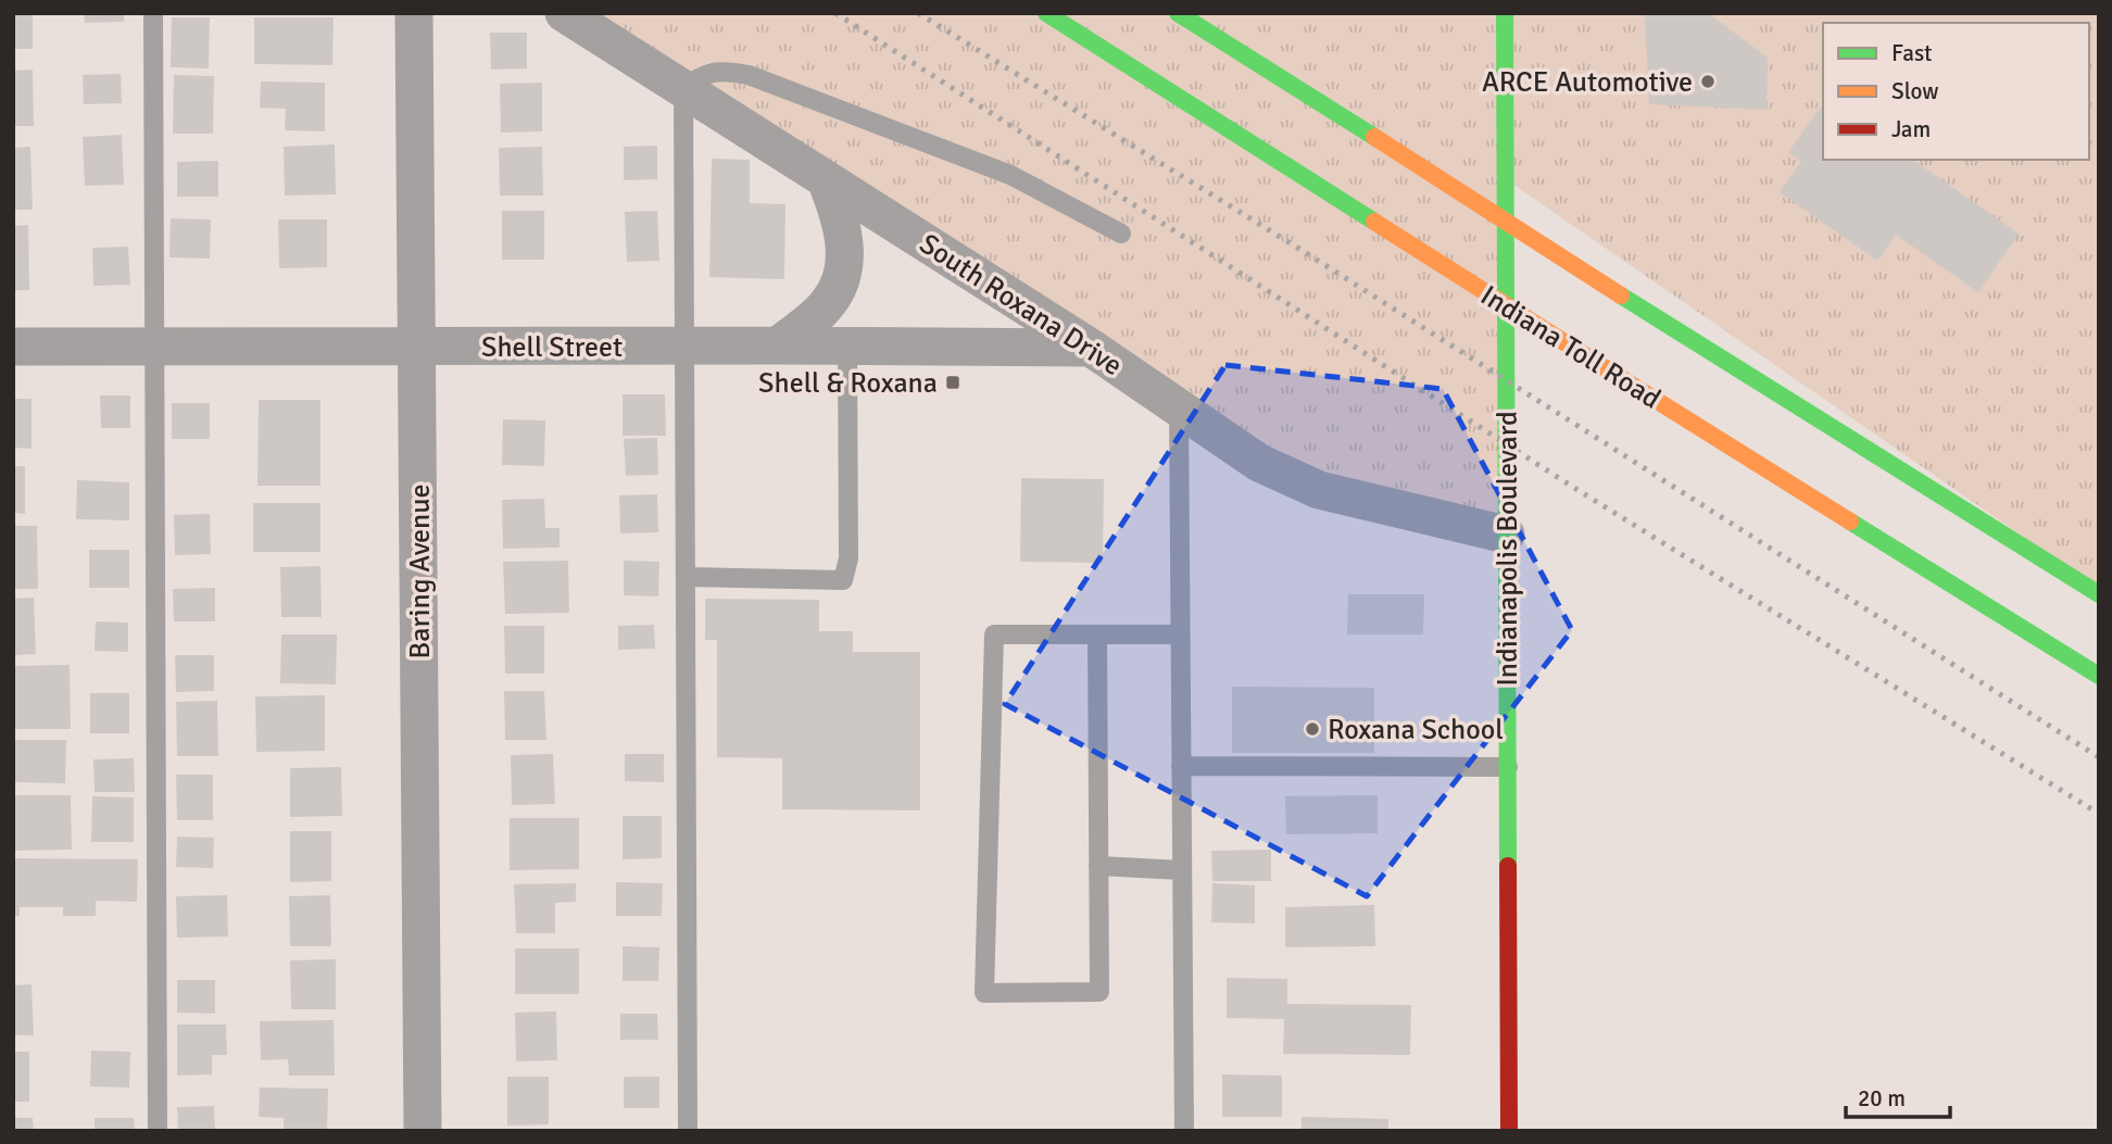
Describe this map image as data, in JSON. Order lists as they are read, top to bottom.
{
  "streets": {
    "main road": ["Indiana Toll Road", "Indianapolis Boulevard"],
    "street": ["South Roxana Drive", "Shell Street", "Baring Avenue"]
  },
  "crossings": [
    ["South Roxana Drive", "Shell Street"],
    ["South Roxana Drive", "Indianapolis Boulevard"],
    ["Shell Street", "Baring Avenue"]
  ],
  "places": {
    "other": ["ARCE Automotive", "Roxana School"],
    "transit": ["Shell & Roxana"]
  },
  "legend": ["Fast", "Slow", "Jam"],
  "scale_bar": "20 m"
}
